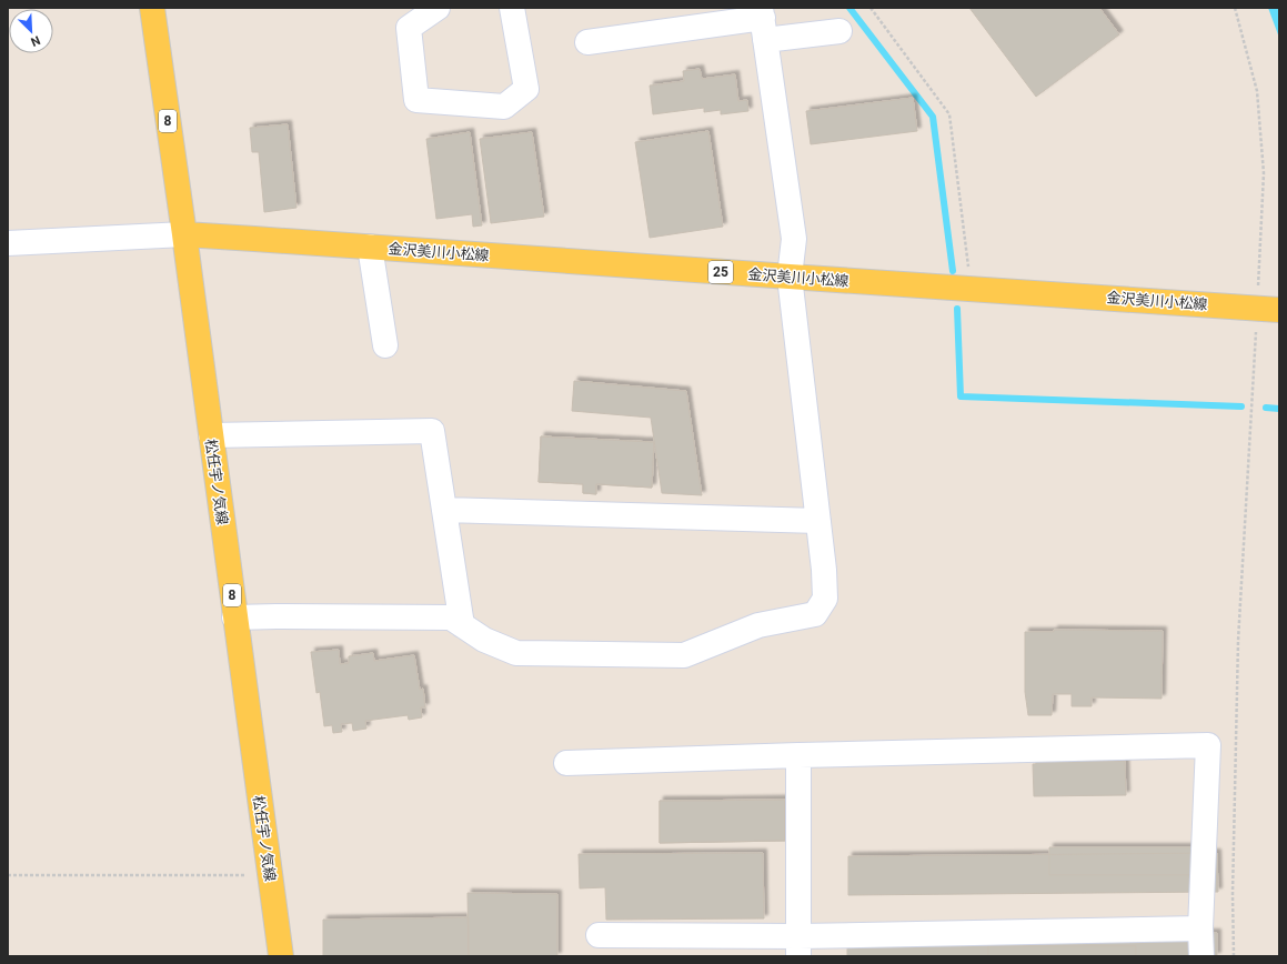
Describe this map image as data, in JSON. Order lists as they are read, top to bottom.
{
  "streets": {
    "main road": [
      "8",
      "金沢美川小松線",
      "25",
      "松任宇ノ気線"
    ]
  },
  "crossings": [
    ["金沢美川小松線", "松任宇ノ気線"]
  ],
  "north": "bottom right"
}
